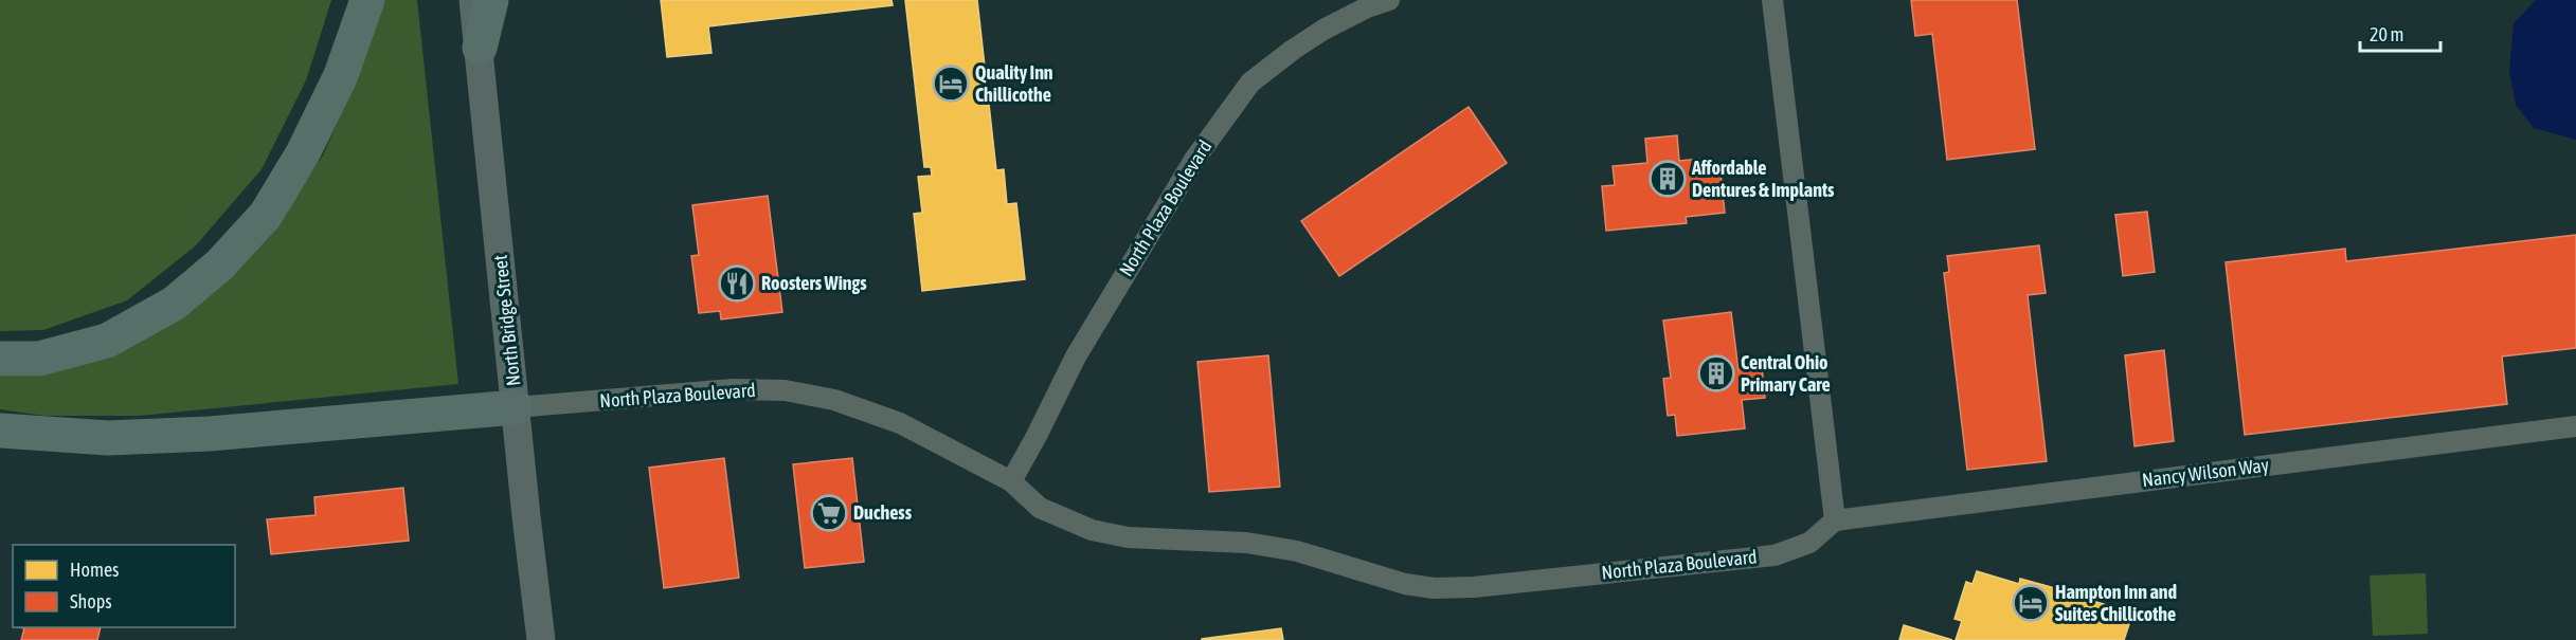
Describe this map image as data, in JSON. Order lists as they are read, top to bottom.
{
  "streets": {
    "main road": ["North Bridge Street"],
    "street": ["North Plaza Boulevard", "Nancy Wilson Way"]
  },
  "crossings": [
    ["North Plaza Boulevard", "North Bridge Street"],
    ["North Plaza Boulevard", "Nancy Wilson Way"]
  ],
  "places": {
    "hotel": ["Quality Inn Chillicothe", "Hampton Inn and Suites Chillicothe"],
    "building": ["Affordable Dentures & Implants", "Central Ohio Primary Care"],
    "restaurant": ["Roosters Wings"],
    "supermarket": ["Duchess"]
  },
  "legend": ["Homes", "Shops"],
  "scale_bar": "20 m"
}
